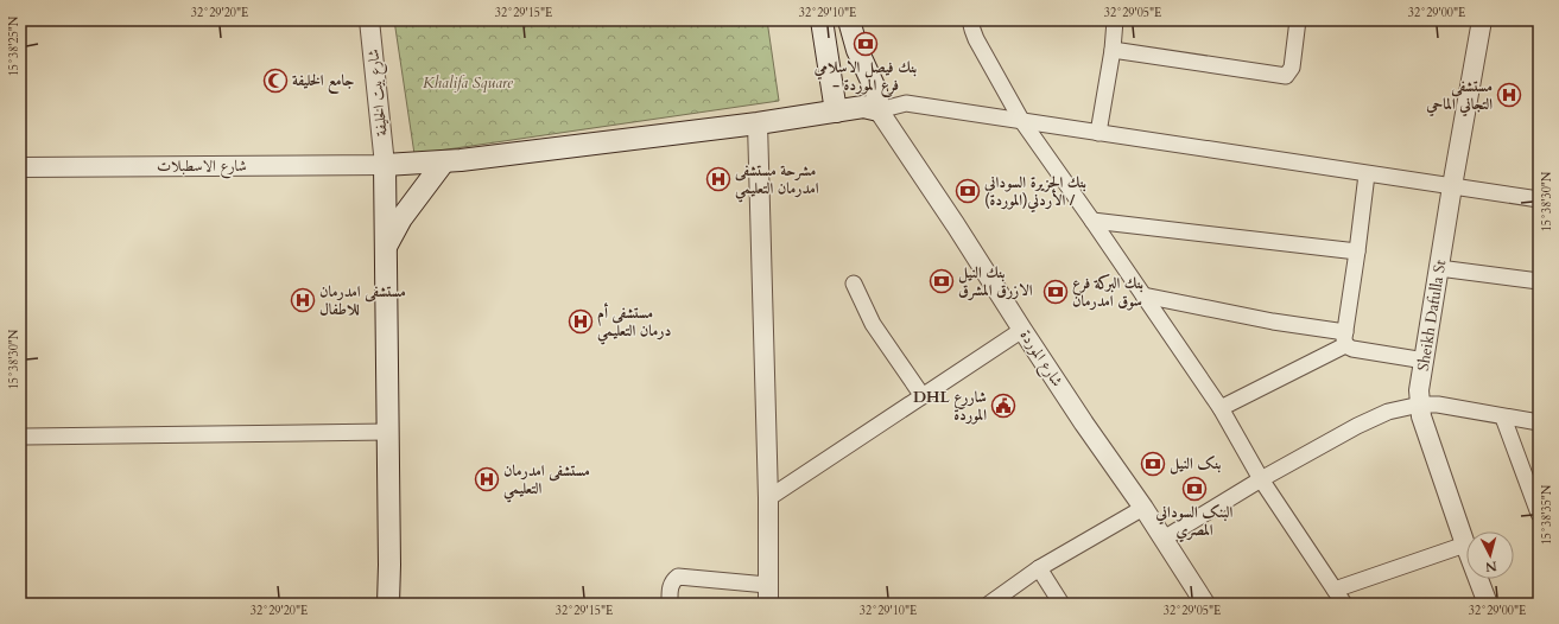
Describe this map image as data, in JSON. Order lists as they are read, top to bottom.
{
  "streets": {
    "street": [
      "شارع بيت الخليفة",
      "شارع الاسطبلات",
      "Sheikh Dafulla St",
      "شارع الموردة"
    ]
  },
  "crossings": [
    ["شارع بيت الخليفة", "شارع الاسطبلات"]
  ],
  "parks": ["Khalifa Square"],
  "places": {
    "bank": [
      "بنك فيصل الاسلامي - فرع الموردة",
      "بنك الجزيرة السوداني الأردني(الموردة) /",
      "بنك النيل الازرق المشرق",
      "بنك البركة فرع سوق امدرمان",
      "بنک النيل",
      "البنک السوداني المصري"
    ],
    "mosque": ["جامع الخليفة"],
    "hospital": [
      "مستشفى التجاني الماحي",
      "مشرحة مستشفى امدرمان التعليمي",
      "مستشفى امدرمان للاطفال",
      "مستشفى أم درمان التعليمي",
      "مستشفى امدرمان التعليمي"
    ],
    "public building": ["DHL شاررع الموردة"]
  },
  "north": "bottom",
  "coordinates": [
    "32°29'20\"E",
    "32°29'15\"E",
    "32°29'10\"E",
    "32°29'05\"E",
    "32°29'00\"E",
    "15°38'25\"N",
    "15°38'30\"N",
    "15°38'35\"N"
  ]
}
